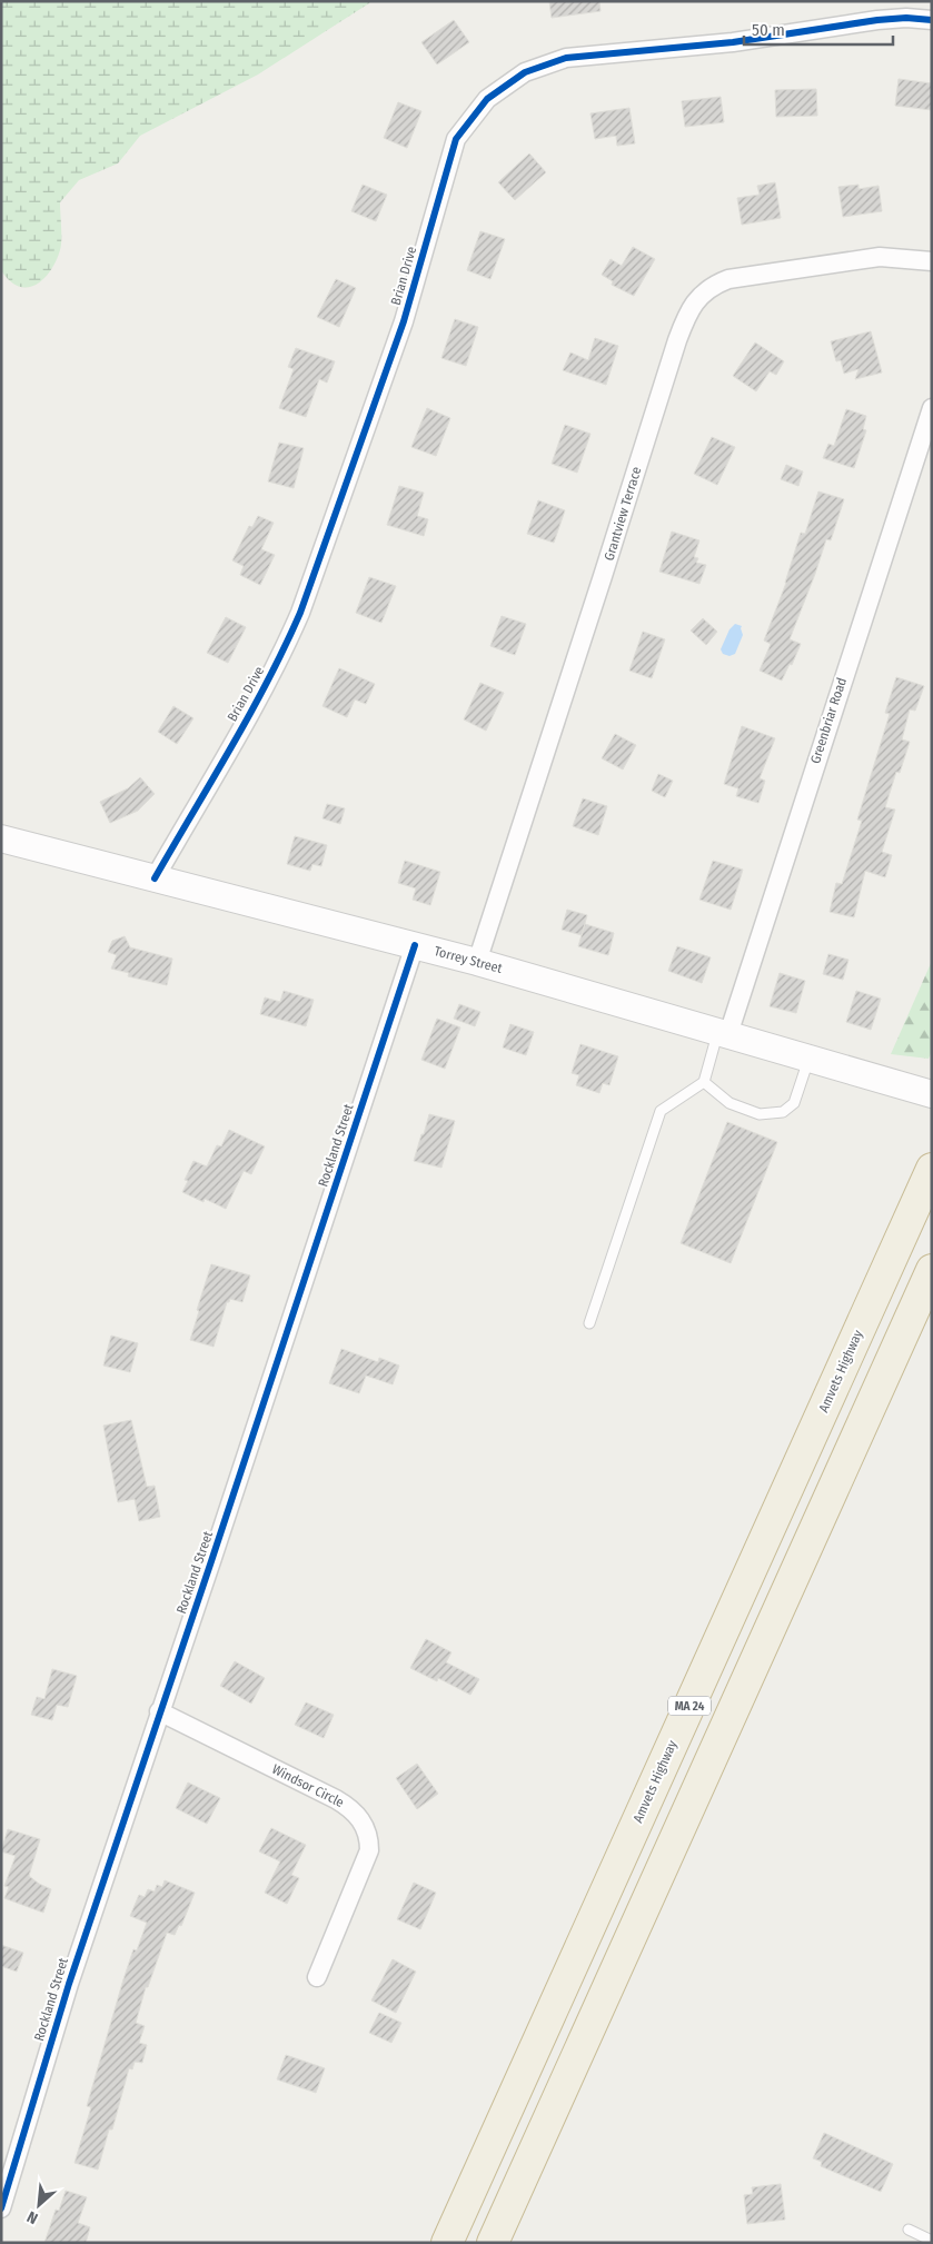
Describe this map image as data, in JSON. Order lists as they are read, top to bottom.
{
  "streets": {
    "highway": ["Amvets Highway", "MA 24"],
    "main road": ["Torrey Street"],
    "street": [
      "Brian Drive",
      "Grantview Terrace",
      "Greenbriar Road",
      "Rockland Street",
      "Windsor Circle"
    ]
  },
  "crossings": [
    ["Brian Drive", "Torrey Street"],
    ["Grantview Terrace", "Torrey Street"],
    ["Greenbriar Road", "Torrey Street"],
    ["Torrey Street", "Rockland Street"],
    ["Rockland Street", "Windsor Circle"]
  ],
  "scale_bar": "50 m",
  "north": "bottom left"
}
